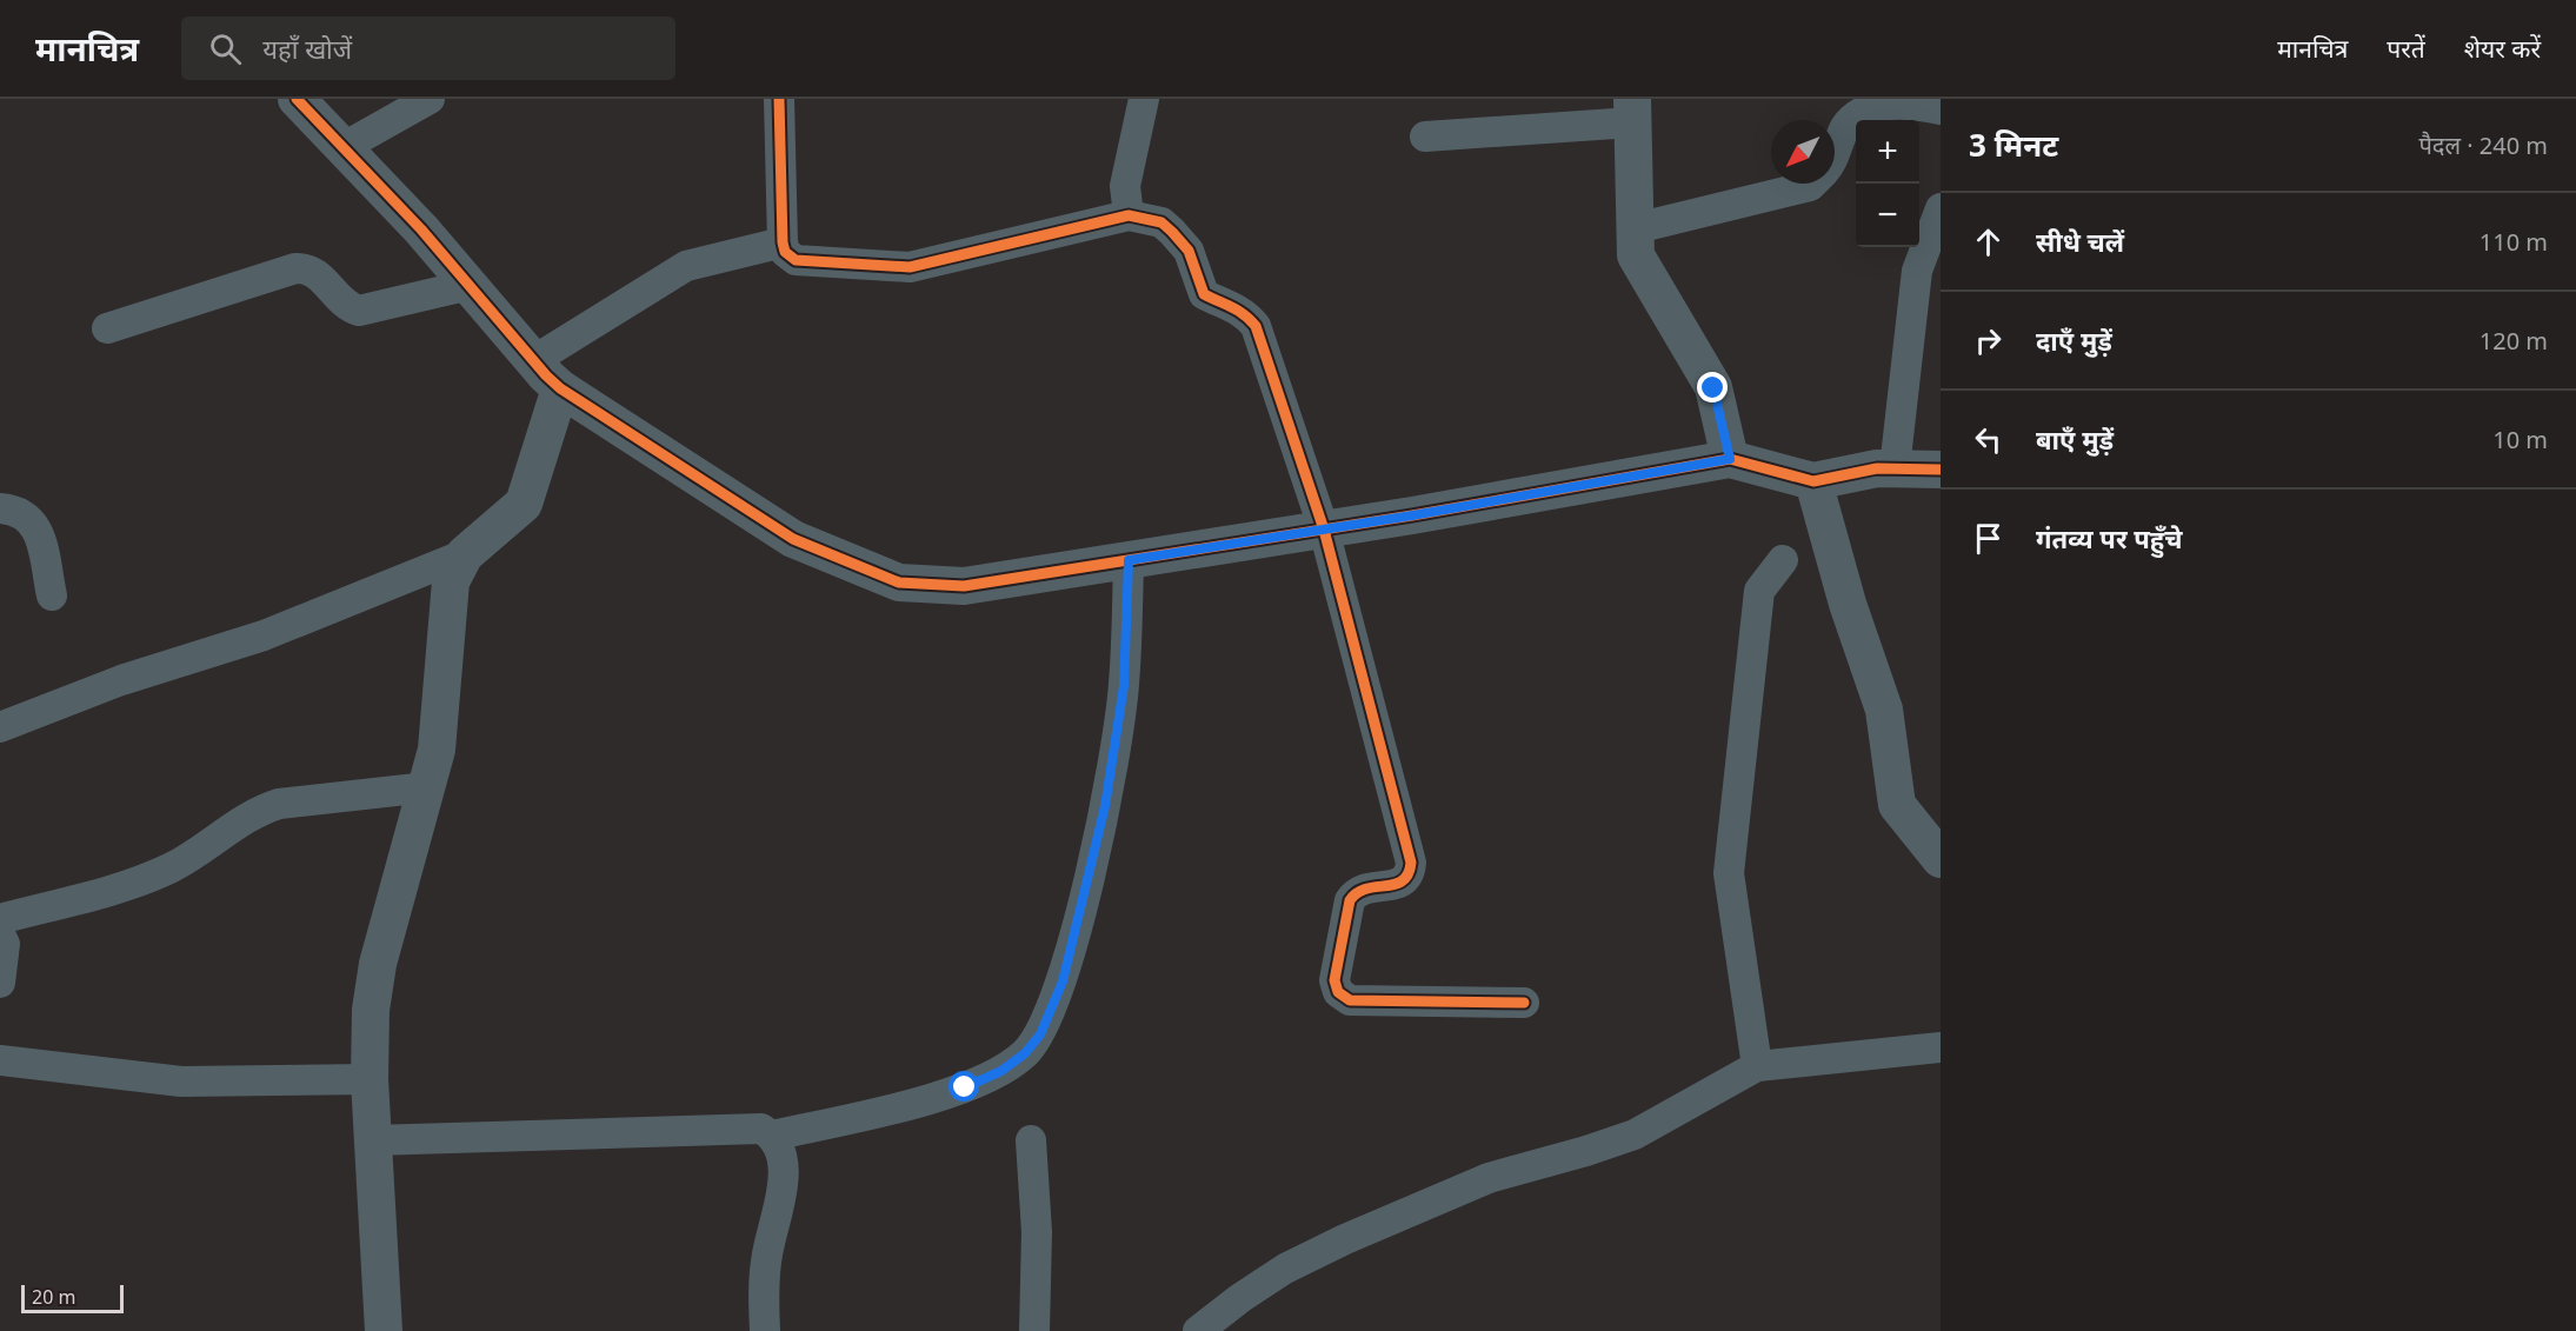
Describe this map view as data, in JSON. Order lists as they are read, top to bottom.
{
  "scale_bar": "20 m",
  "north": "bottom left",
  "page": {
    "header": "मानचित्र",
    "search": "यहाँ खोजें",
    "nav": ["मानचित्र", "परतें", "शेयर करें"],
    "heading": ["3 मिनट", "पैदल · 240 m"],
    "map_buttons": ["+", "−"],
    "list": [
      ["सीधे चलें", "110 m"],
      ["दाएँ मुड़ें", "120 m"],
      ["बाएँ मुड़ें", "10 m"],
      "गंतव्य पर पहुँचे"
    ],
    "scale": "20 m"
  }
}
